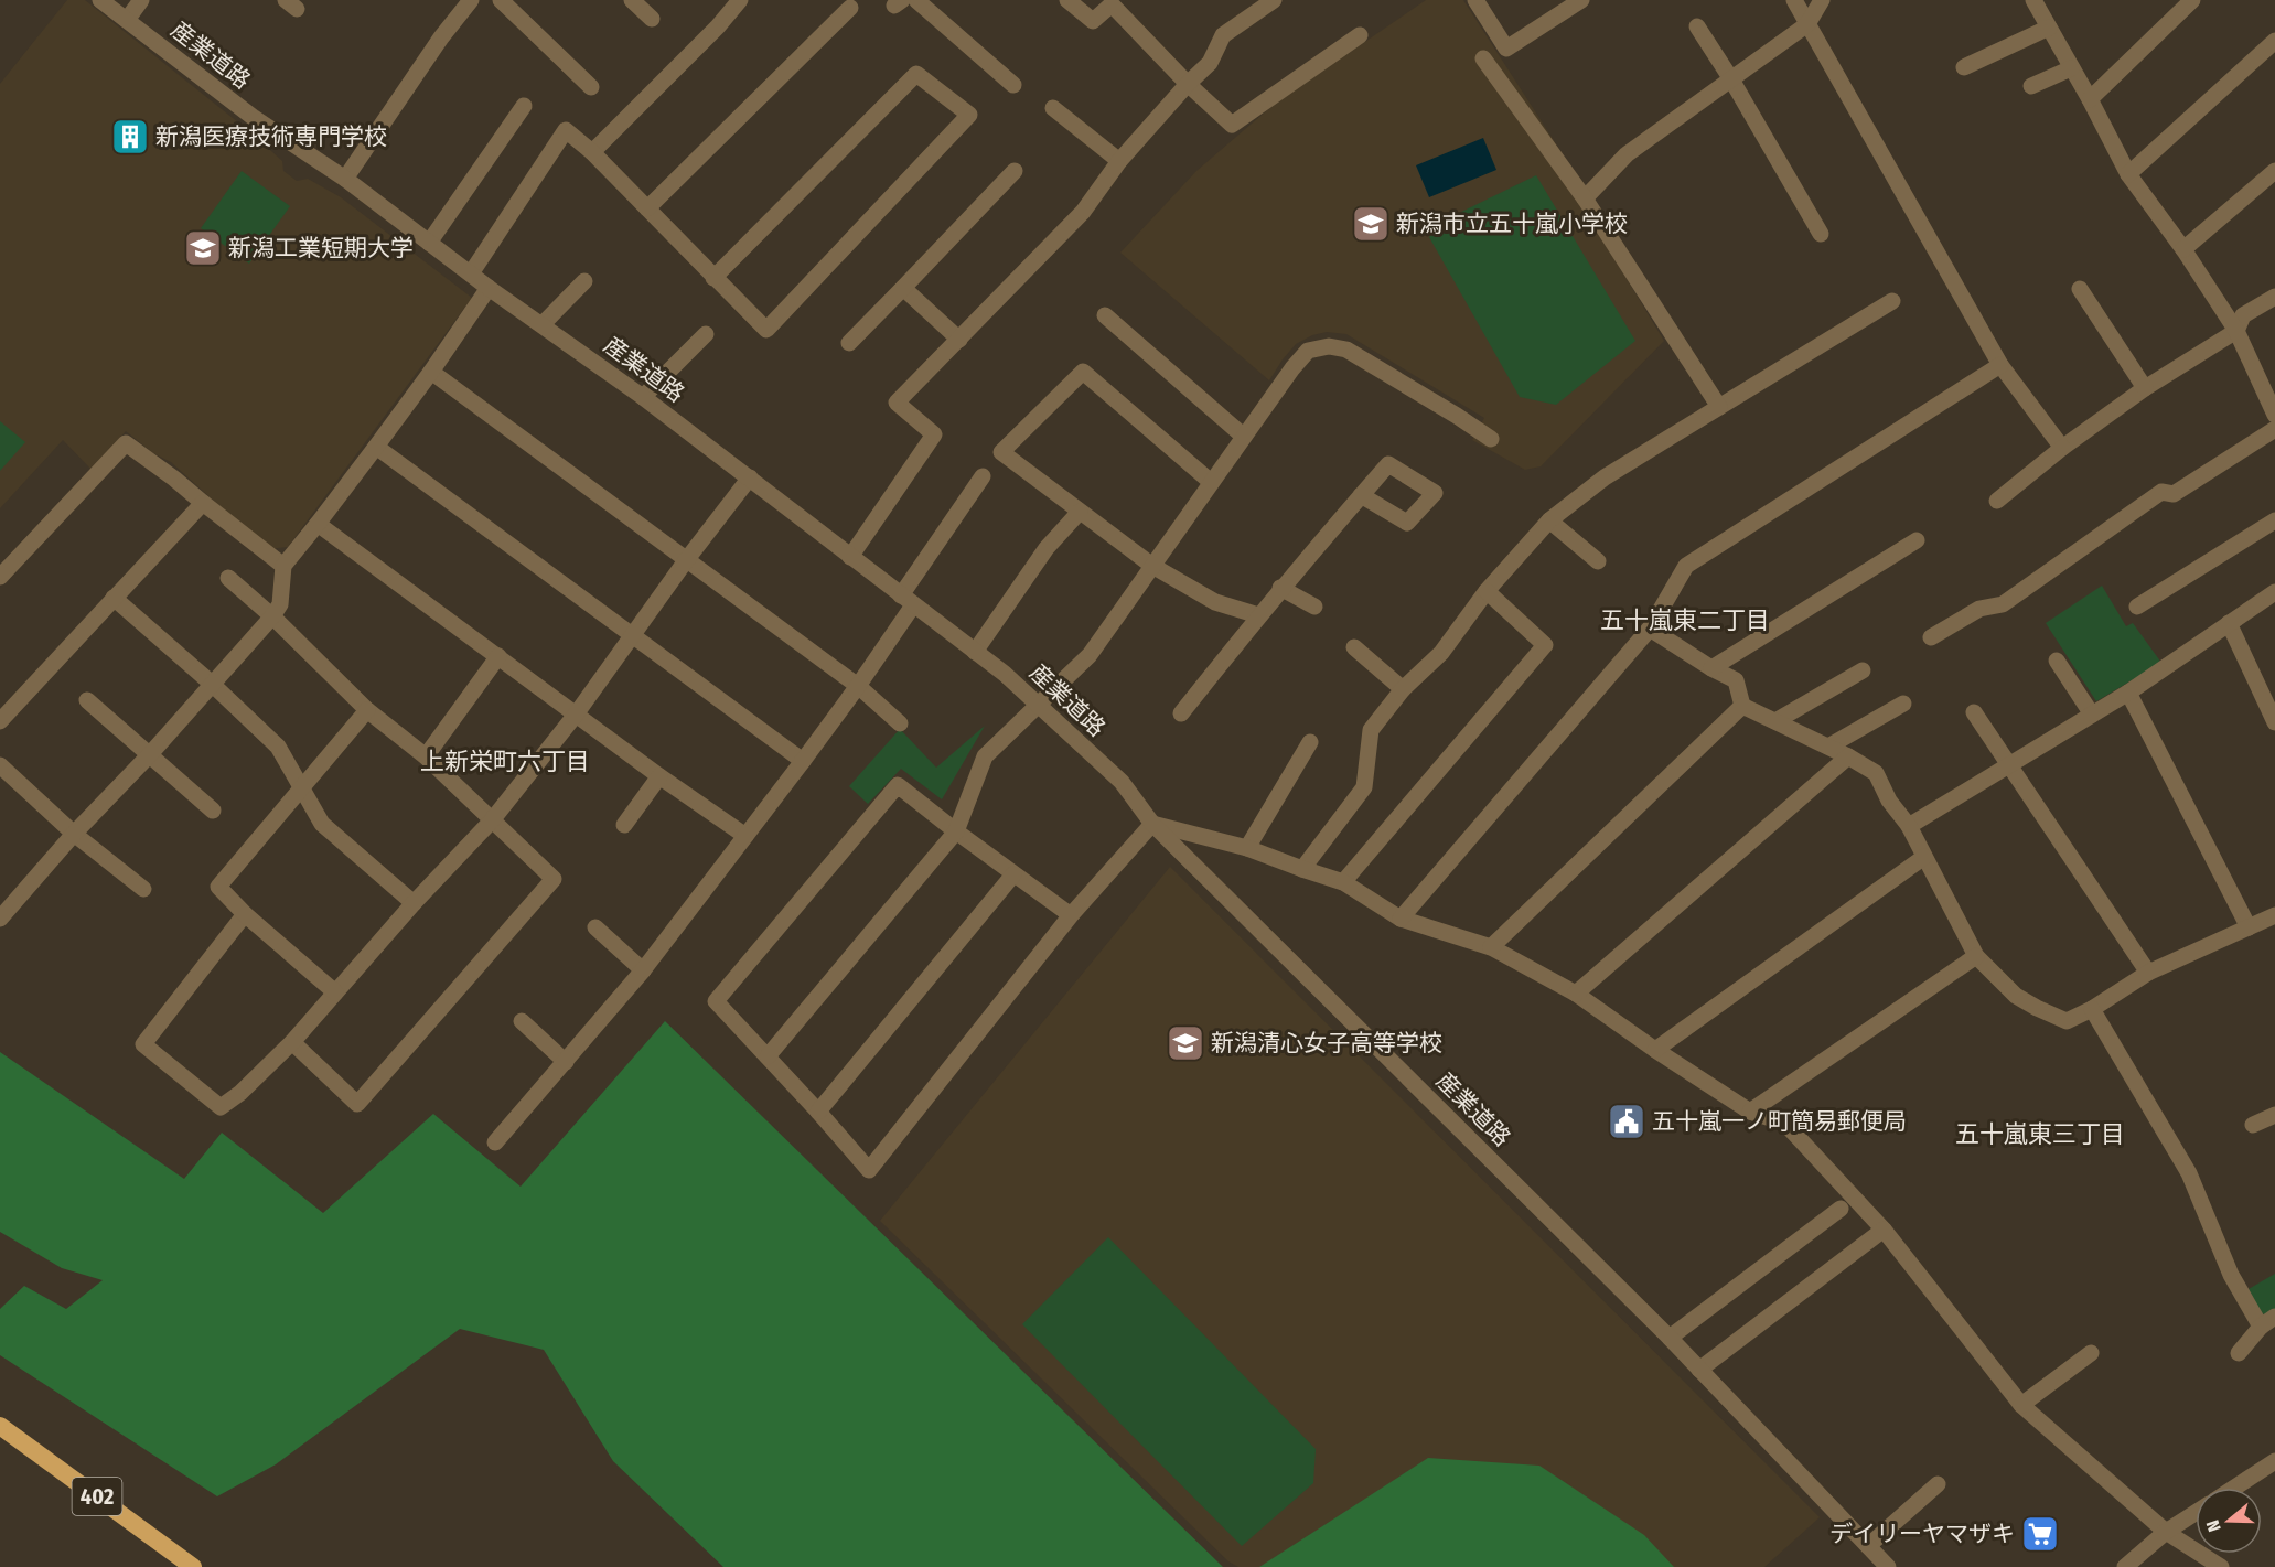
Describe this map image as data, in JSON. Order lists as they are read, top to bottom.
{
  "streets": {
    "highway": ["402"],
    "street": ["産業道路"]
  },
  "districts": ["五十嵐東二丁目", "上新栄町六丁目", "五十嵐東三丁目"],
  "places": {
    "building": ["新潟医療技術専門学校"],
    "school or university": ["新潟市立五十嵐小学校", "新潟工業短期大学", "新潟清心女子高等学校"],
    "public building": ["五十嵐一ノ町簡易郵便局"],
    "supermarket": ["デイリーヤマザキ"]
  },
  "north": "left"
}
